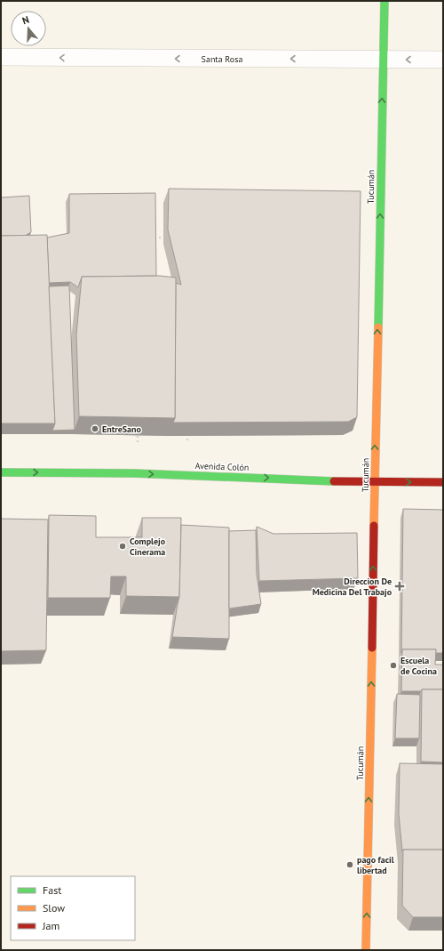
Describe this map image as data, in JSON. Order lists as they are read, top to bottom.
{
  "streets": {
    "street": ["Santa Rosa", "Tucumán", "Avenida Colón"]
  },
  "crossings": [
    ["Santa Rosa", "Tucumán"],
    ["Tucumán", "Avenida Colón"]
  ],
  "one_way": ["Santa Rosa", "Tucumán", "Avenida Colón"],
  "places": {
    "other": [
      "EntreSano",
      "Complejo Cinerama",
      "Escuela de Cocina",
      "pago facil libertad"
    ],
    "health": ["Direccion De Medicina Del Trabajo"]
  },
  "legend": ["Fast", "Slow", "Jam"],
  "north": "top"
}
